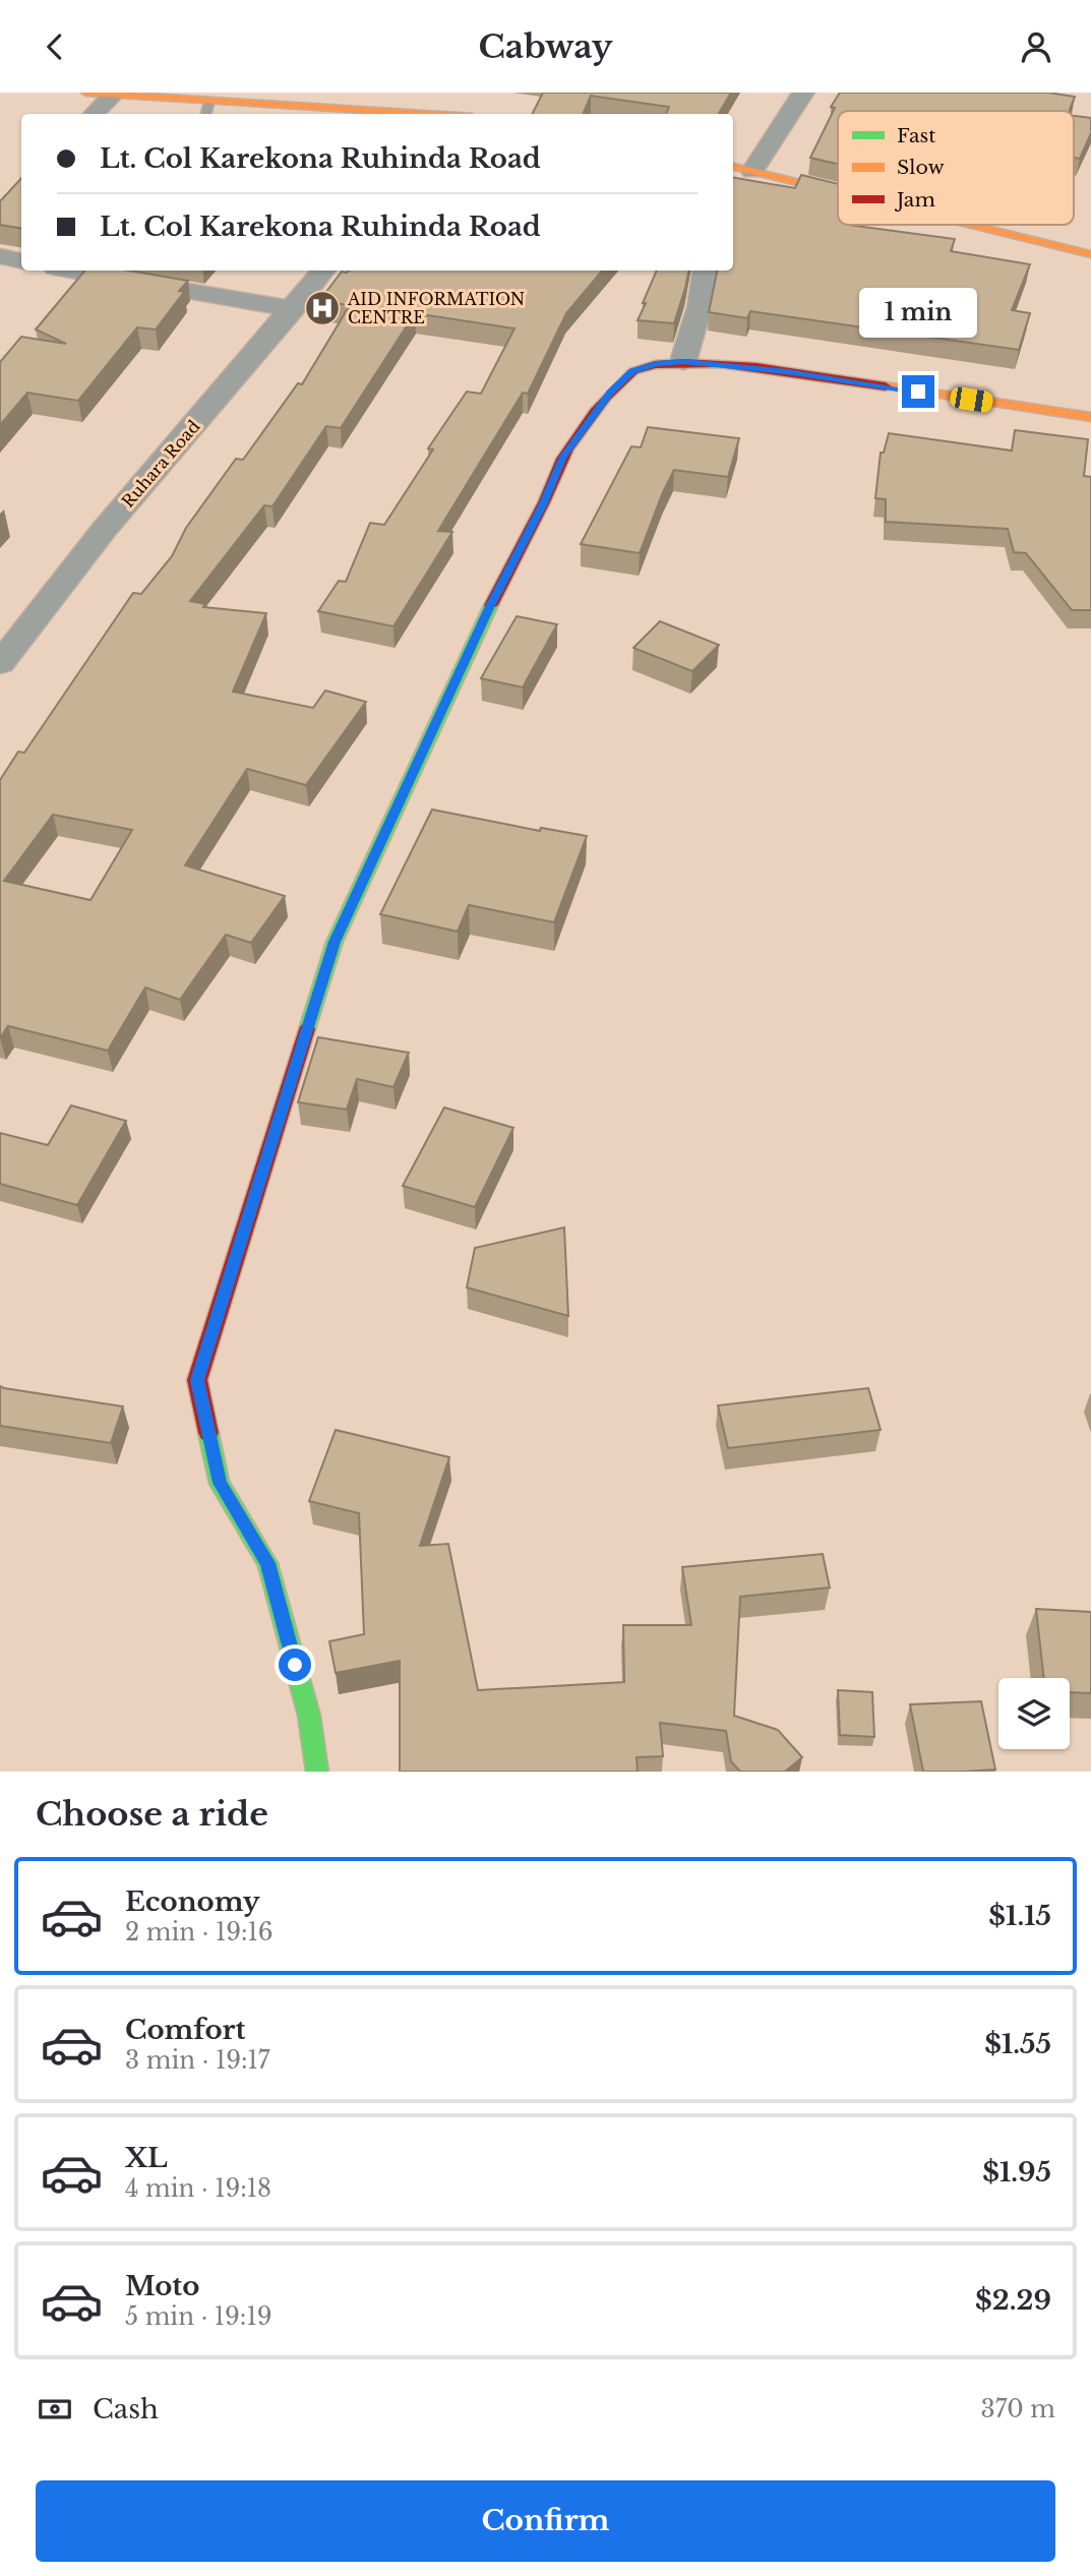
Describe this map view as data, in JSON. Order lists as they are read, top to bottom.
{
  "streets": {
    "street": ["Ruhara Road"]
  },
  "places": {
    "hospital": ["AID INFORMATION CENTRE"]
  },
  "legend": ["Fast", "Slow", "Jam"],
  "page": {
    "header": "Cabway",
    "banner": ["Lt. Col Karekona Ruhinda Road", "Lt. Col Karekona Ruhinda Road"],
    "bubble": "1 min",
    "heading": "Choose a ride",
    "list": [
      {
        "name": "Economy",
        "note": "2 min · 19:16",
        "value": "$1.15"
      },
      {
        "name": "Comfort",
        "note": "3 min · 19:17",
        "value": "$1.55"
      },
      {
        "name": "XL",
        "note": "4 min · 19:18",
        "value": "$1.95"
      },
      {
        "name": "Moto",
        "note": "5 min · 19:19",
        "value": "$2.29"
      }
    ],
    "pay": ["Cash", "370 m"],
    "buttons": "Confirm"
  }
}
